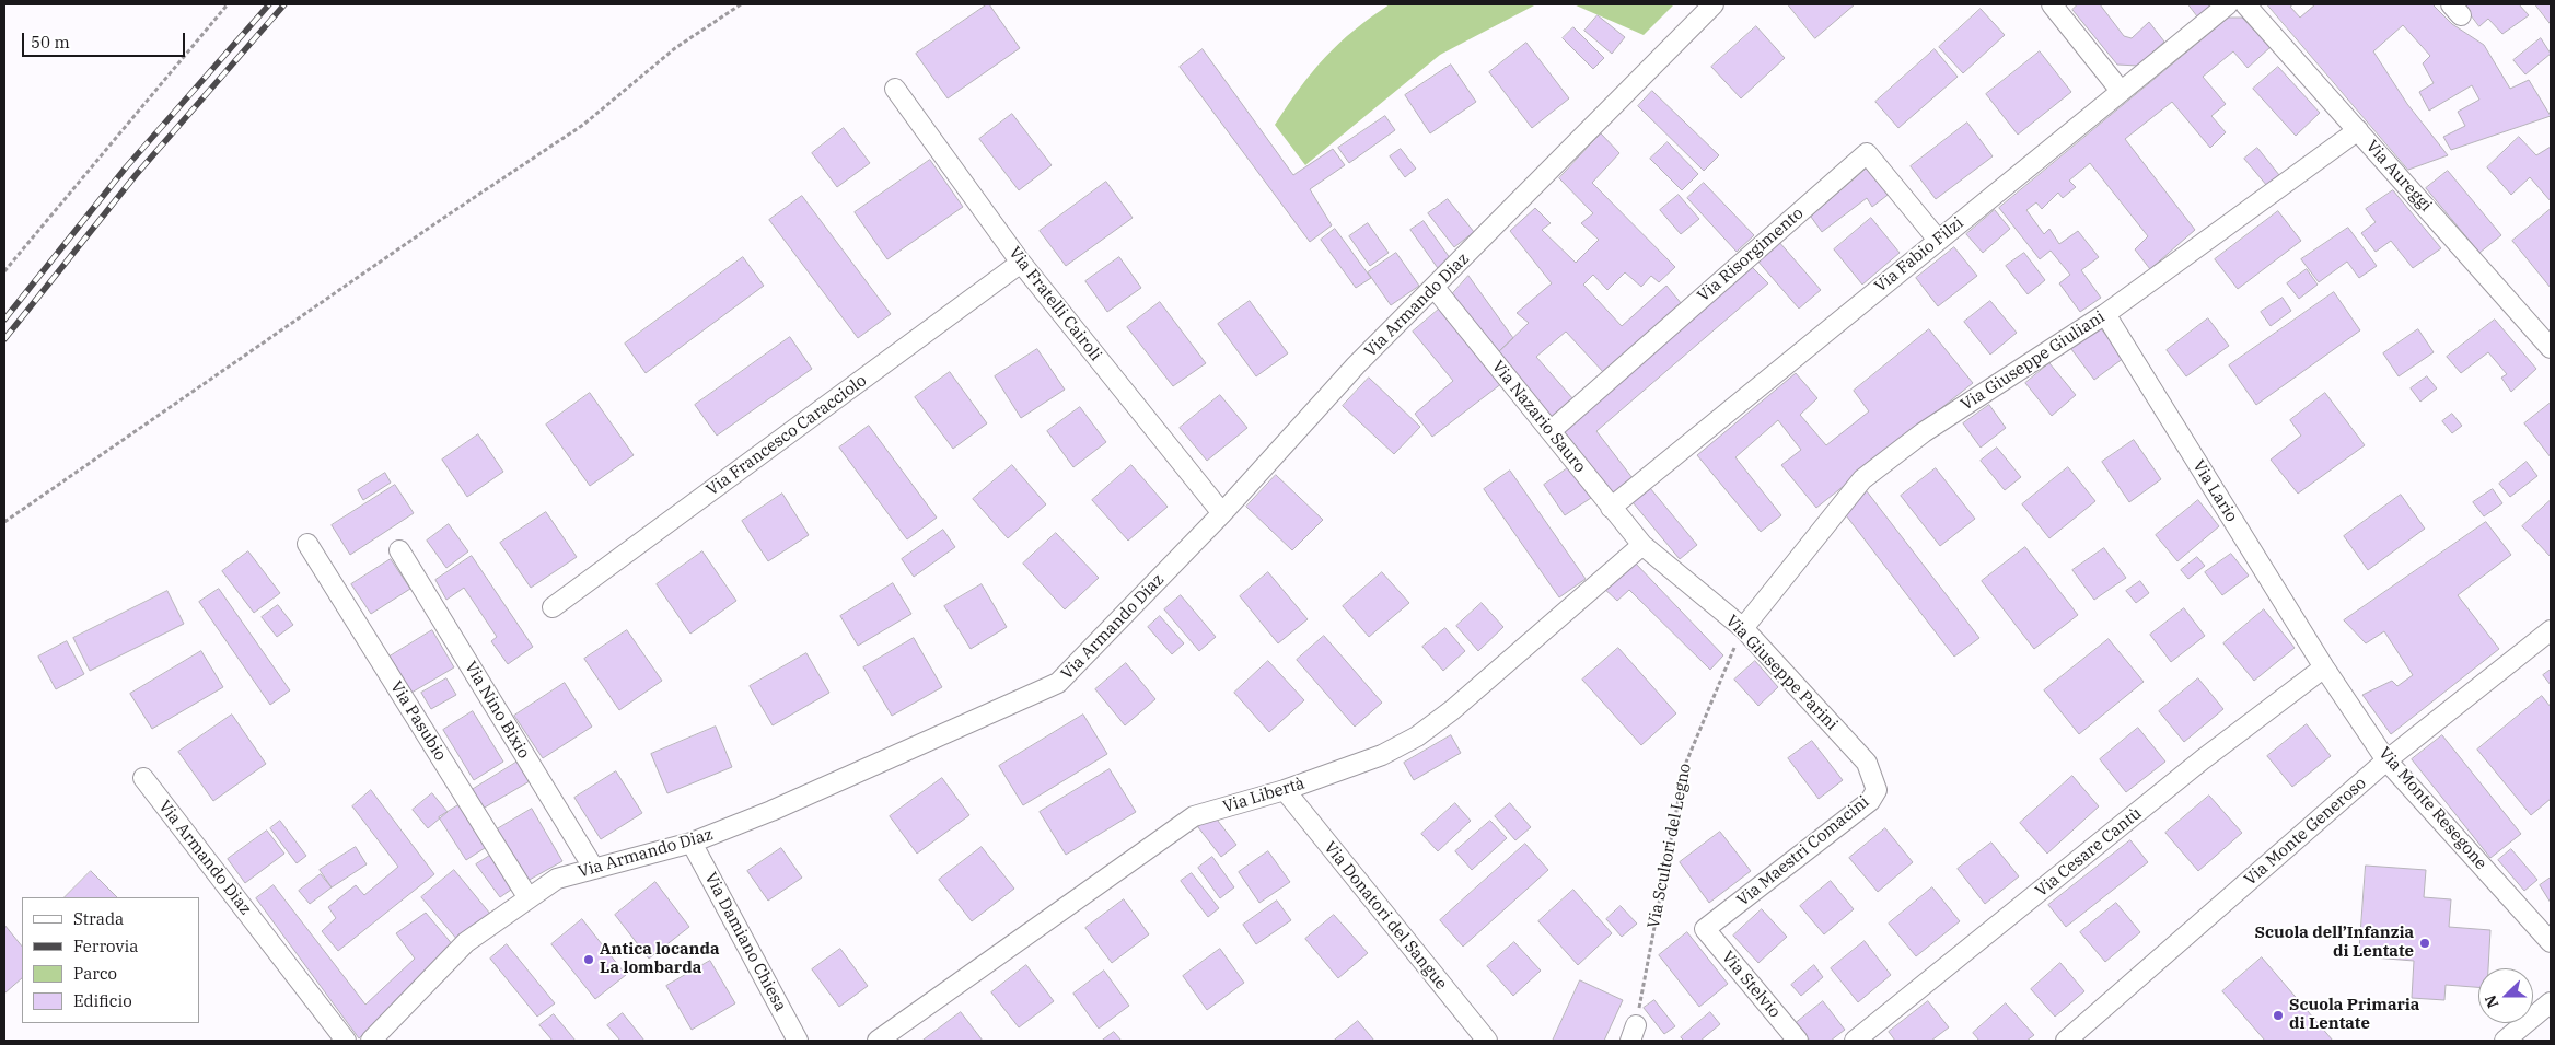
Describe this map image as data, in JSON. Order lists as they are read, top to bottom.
{
  "streets": {
    "street": [
      "Via Aureggi",
      "Via Risorgimento",
      "Via Fabio Filzi",
      "Via Fratelli Cairoli",
      "Via Armando Diaz",
      "Via Giuseppe Giuliani",
      "Via Nazario Sauro",
      "Via Francesco Caracciolo",
      "Via Lario",
      "Via Giuseppe Parini",
      "Via Nino Bixio",
      "Via Pasubio",
      "Via Libertà",
      "Via Monte Resegone",
      "Via Monte Generoso",
      "Via Maestri Comacini",
      "Via Cesare Cantù",
      "Via Donatori del Sangue",
      "Via Damiano Chiesa",
      "Via Stelvio"
    ],
    "path": ["Via Scultori del Legno"]
  },
  "crossings": [
    ["Via Aureggi", "Via Giuseppe Giuliani"],
    ["Via Risorgimento", "Via Fabio Filzi"],
    ["Via Risorgimento", "Via Nazario Sauro"],
    ["Via Fabio Filzi", "Via Nazario Sauro"],
    ["Via Fratelli Cairoli", "Via Armando Diaz"],
    ["Via Fratelli Cairoli", "Via Francesco Caracciolo"],
    ["Via Armando Diaz", "Via Nazario Sauro"],
    ["Via Armando Diaz", "Via Nino Bixio"],
    ["Via Armando Diaz", "Via Pasubio"],
    ["Via Armando Diaz", "Via Damiano Chiesa"],
    ["Via Giuseppe Giuliani", "Via Lario"],
    ["Via Giuseppe Giuliani", "Via Giuseppe Parini"],
    ["Via Giuseppe Giuliani", "Via Scultori del Legno"],
    ["Via Nazario Sauro", "Via Giuseppe Parini"],
    ["Via Nazario Sauro", "Via Libertà"],
    ["Via Lario", "Via Monte Resegone"],
    ["Via Lario", "Via Cesare Cantù"],
    ["Via Giuseppe Parini", "Via Libertà"],
    ["Via Giuseppe Parini", "Via Scultori del Legno"],
    ["Via Giuseppe Parini", "Via Maestri Comacini"],
    ["Via Libertà", "Via Donatori del Sangue"],
    ["Via Monte Resegone", "Via Monte Generoso"],
    ["Via Monte Resegone", "Via Cesare Cantù"],
    ["Via Maestri Comacini", "Via Stelvio"]
  ],
  "places": ["Scuola dell’Infanzia di Lentate", "Antica locanda La lombarda", "Scuola Primaria di Lentate"],
  "legend": [
    "Strada",
    "Ferrovia",
    "Parco",
    "Edificio"
  ],
  "scale_bar": "50 m",
  "north": "left"
}
